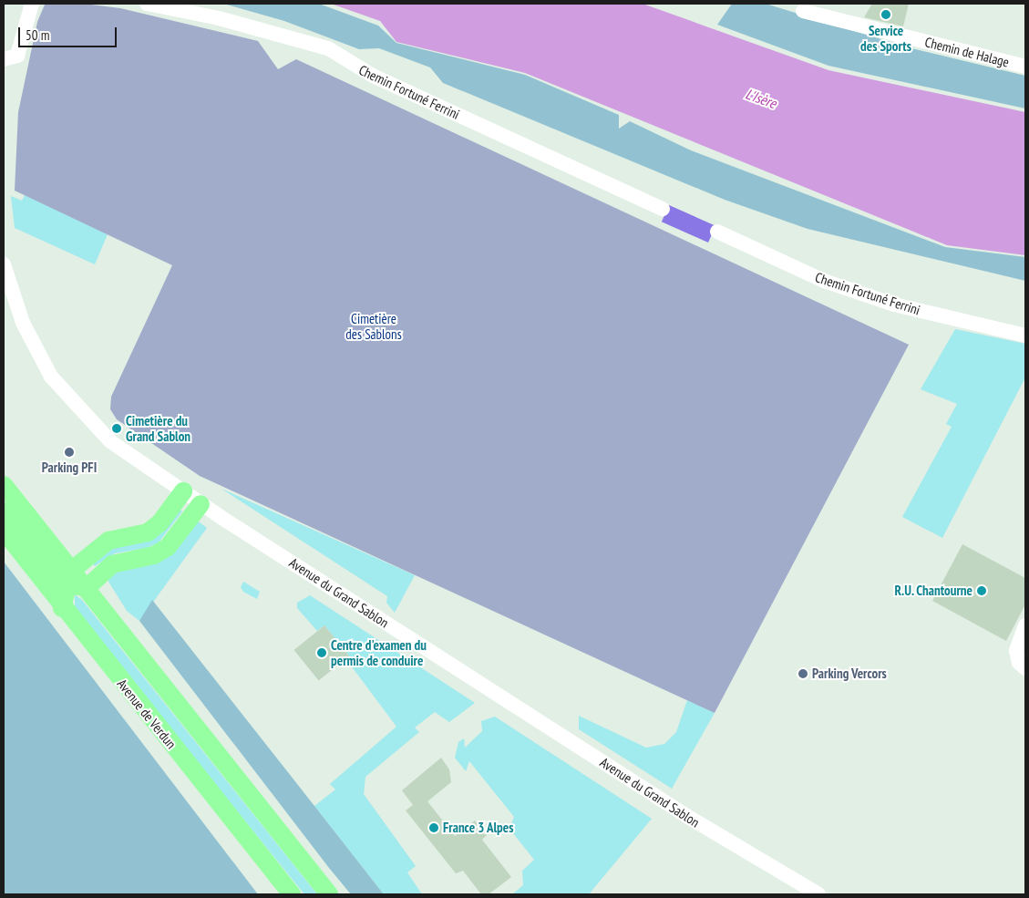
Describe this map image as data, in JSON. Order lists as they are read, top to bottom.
{
  "streets": {
    "main road": ["Avenue de Verdun"],
    "street": ["Chemin de Halage", "Chemin Fortuné Ferrini", "Avenue du Grand Sablon"]
  },
  "water": ["L'Isère"],
  "parks": ["Cimetière des Sablons"],
  "places": [
    "Service des Sports",
    "Cimetière du Grand Sablon",
    "Parking PFI",
    "R.U. Chantourne",
    "Centre d'examen du permis de conduire",
    "Parking Vercors",
    "France 3 Alpes"
  ],
  "scale_bar": "50 m"
}
